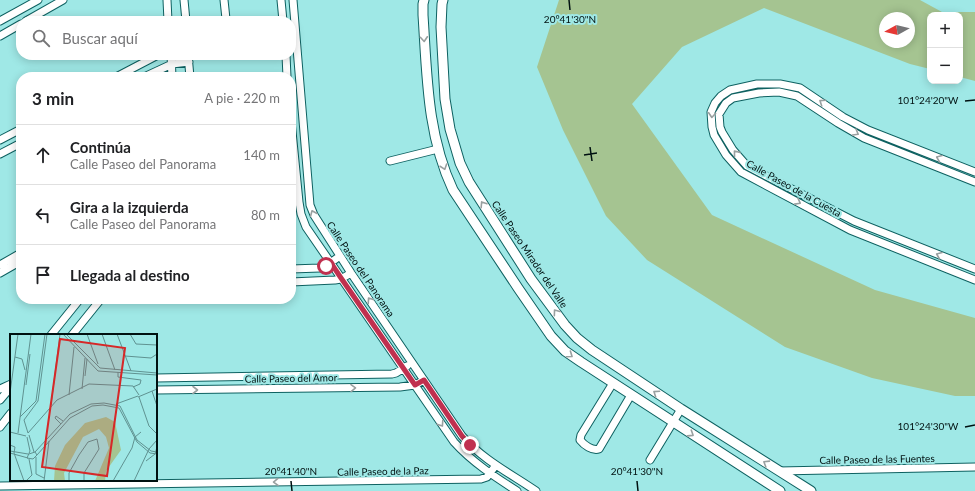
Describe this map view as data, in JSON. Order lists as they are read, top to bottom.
{
  "streets": {
    "street": [
      "Calle Paseo de la Cuesta",
      "Calle Paseo Mirador del Valle",
      "Calle Paseo del Panorama",
      "Calle Paseo del Amor",
      "Calle Paseo de las Fuentes",
      "Calle Paseo de la Paz"
    ]
  },
  "crossings": [
    ["Calle Paseo Mirador del Valle", "Calle Paseo de las Fuentes"],
    ["Calle Paseo del Panorama", "Calle Paseo del Amor"]
  ],
  "one_way": ["Calle Paseo de la Paz"],
  "north": "left",
  "page": {
    "map_buttons": ["+", "−"],
    "search": "Buscar aquí",
    "heading": ["3 min", "A pie · 220 m"],
    "list": [
      ["Continúa", "Calle Paseo del Panorama", "140 m"],
      ["Gira a la izquierda", "Calle Paseo del Panorama", "80 m"],
      "Llegada al destino"
    ]
  },
  "coordinates": [
    "20°41'30\"N",
    "101°24'20\"W",
    "101°24'30\"W",
    "20°41'40\"N"
  ]
}
